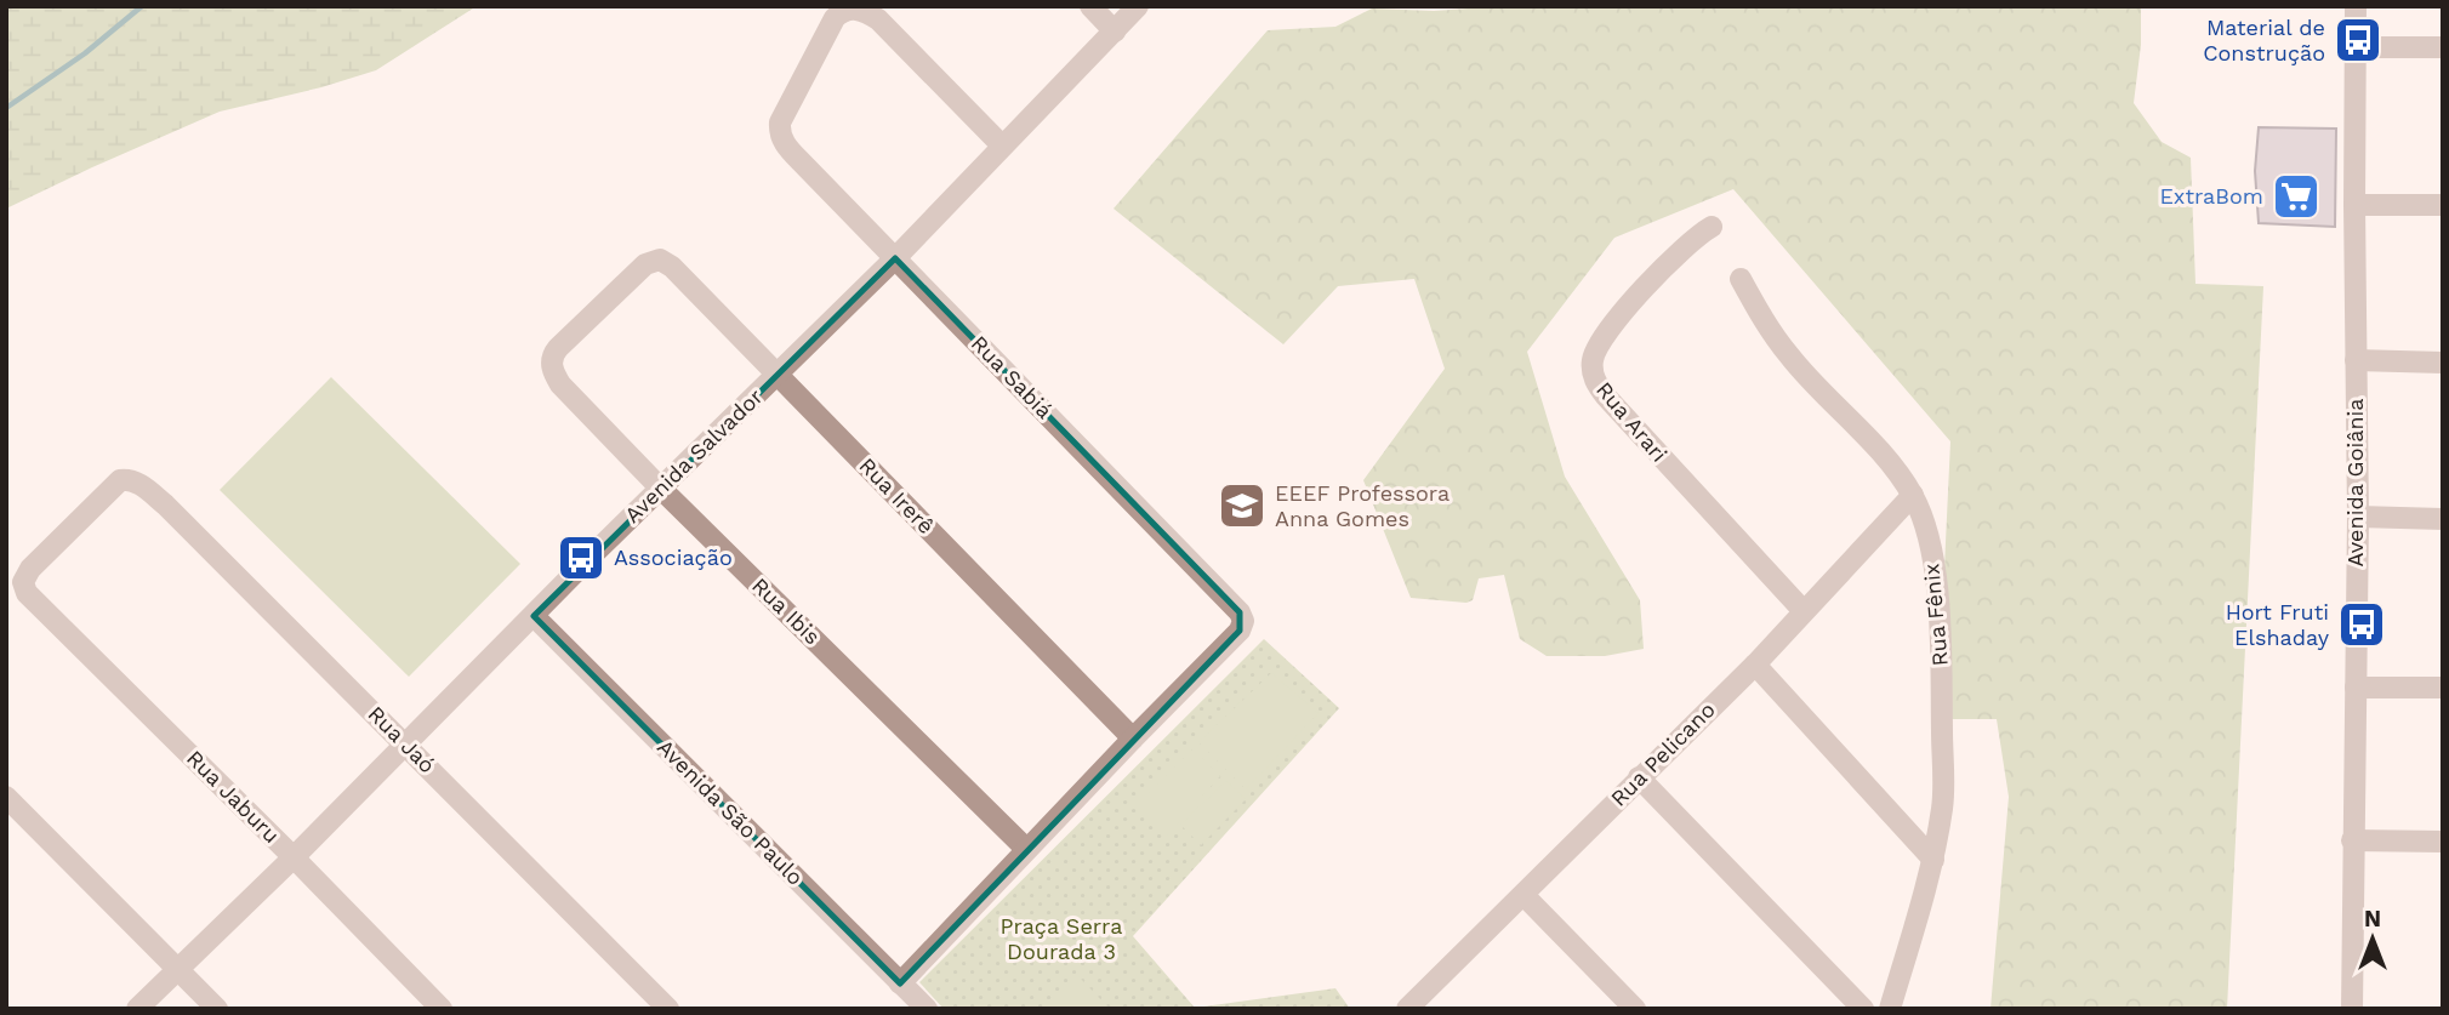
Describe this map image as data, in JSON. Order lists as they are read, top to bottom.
{
  "streets": {
    "street": [
      "Rua Sabiá",
      "Rua Arari",
      "Avenida Salvador",
      "Avenida Goiânia",
      "Rua Irerê",
      "Rua Ibis",
      "Rua Fênix",
      "Rua Jaó",
      "Rua Pelicano",
      "Rua Jaburu",
      "Avenida São Paulo"
    ]
  },
  "crossings": [
    ["Rua Sabiá", "Avenida Salvador"],
    ["Rua Sabiá", "Rua Irerê"],
    ["Rua Arari", "Rua Pelicano"],
    ["Avenida Salvador", "Rua Irerê"],
    ["Avenida Salvador", "Rua Ibis"],
    ["Avenida Salvador", "Rua Jaó"],
    ["Avenida Salvador", "Rua Jaburu"],
    ["Avenida Salvador", "Avenida São Paulo"],
    ["Rua Irerê", "Rua Ibis"],
    ["Rua Fênix", "Rua Pelicano"],
    ["Rua Jaó", "Rua Jaburu"]
  ],
  "parks": ["Praça Serra Dourada 3"],
  "places": {
    "bus stop": ["Material de Construção", "Associação", "Hort Fruti Elshaday"],
    "supermarket": ["ExtraBom"],
    "school or university": ["EEEF Professora Anna Gomes"]
  },
  "north": "top"
}
